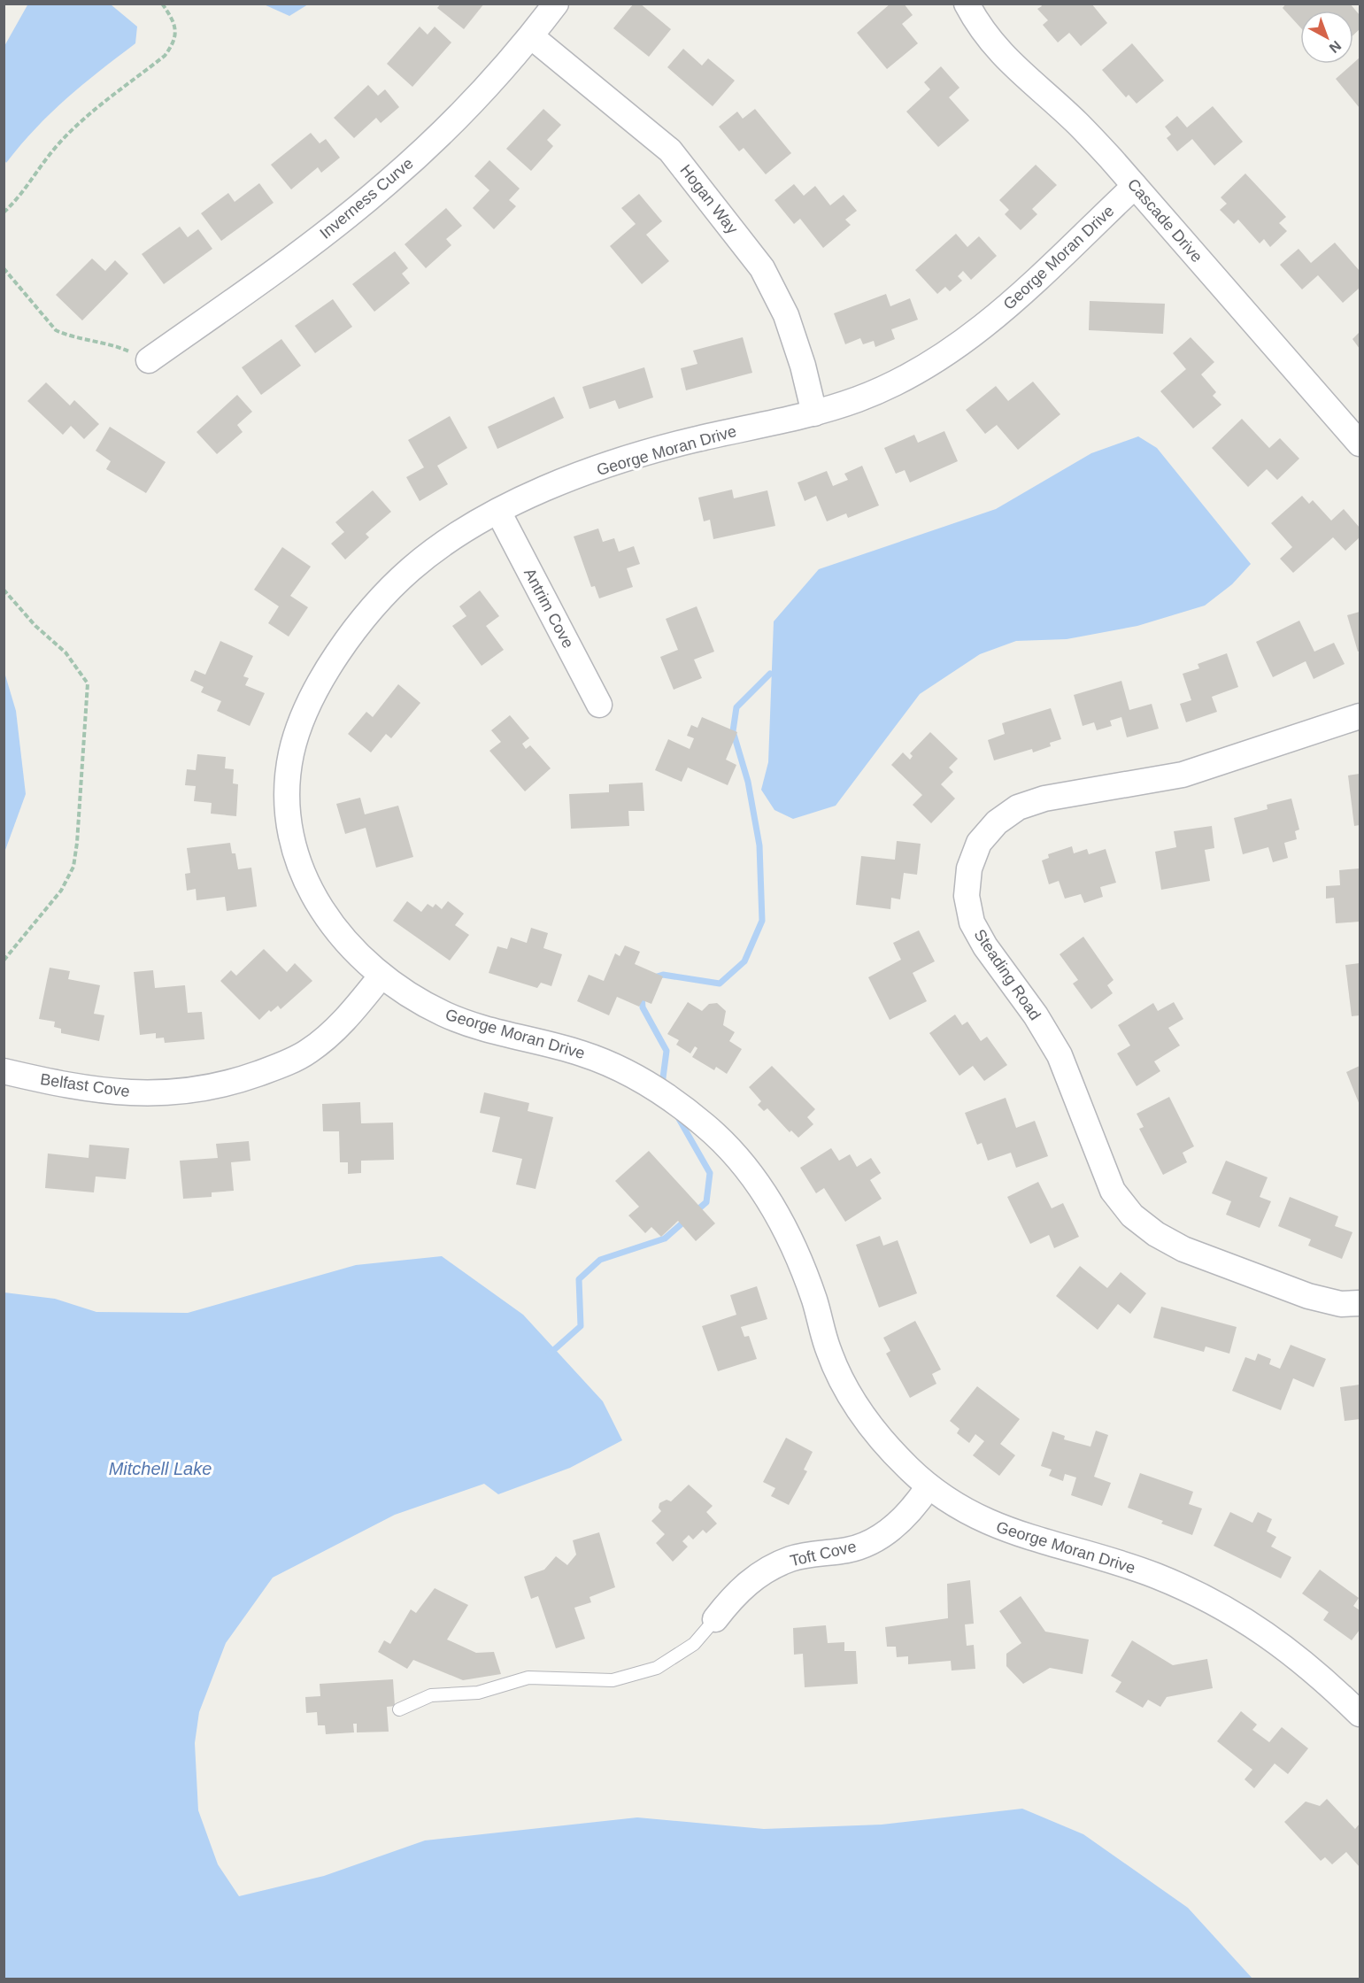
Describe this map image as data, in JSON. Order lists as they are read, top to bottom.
{
  "streets": {
    "street": [
      "Inverness Curve",
      "Hogan Way",
      "Cascade Drive",
      "George Moran Drive",
      "Antrim Cove",
      "Steading Road",
      "Belfast Cove",
      "Toft Cove"
    ]
  },
  "crossings": [
    ["Inverness Curve", "Hogan Way"],
    ["Hogan Way", "George Moran Drive"],
    ["Cascade Drive", "George Moran Drive"],
    ["George Moran Drive", "Antrim Cove"],
    ["George Moran Drive", "Belfast Cove"],
    ["George Moran Drive", "Toft Cove"]
  ],
  "water": ["Mitchell Lake"],
  "north": "bottom right"
}
